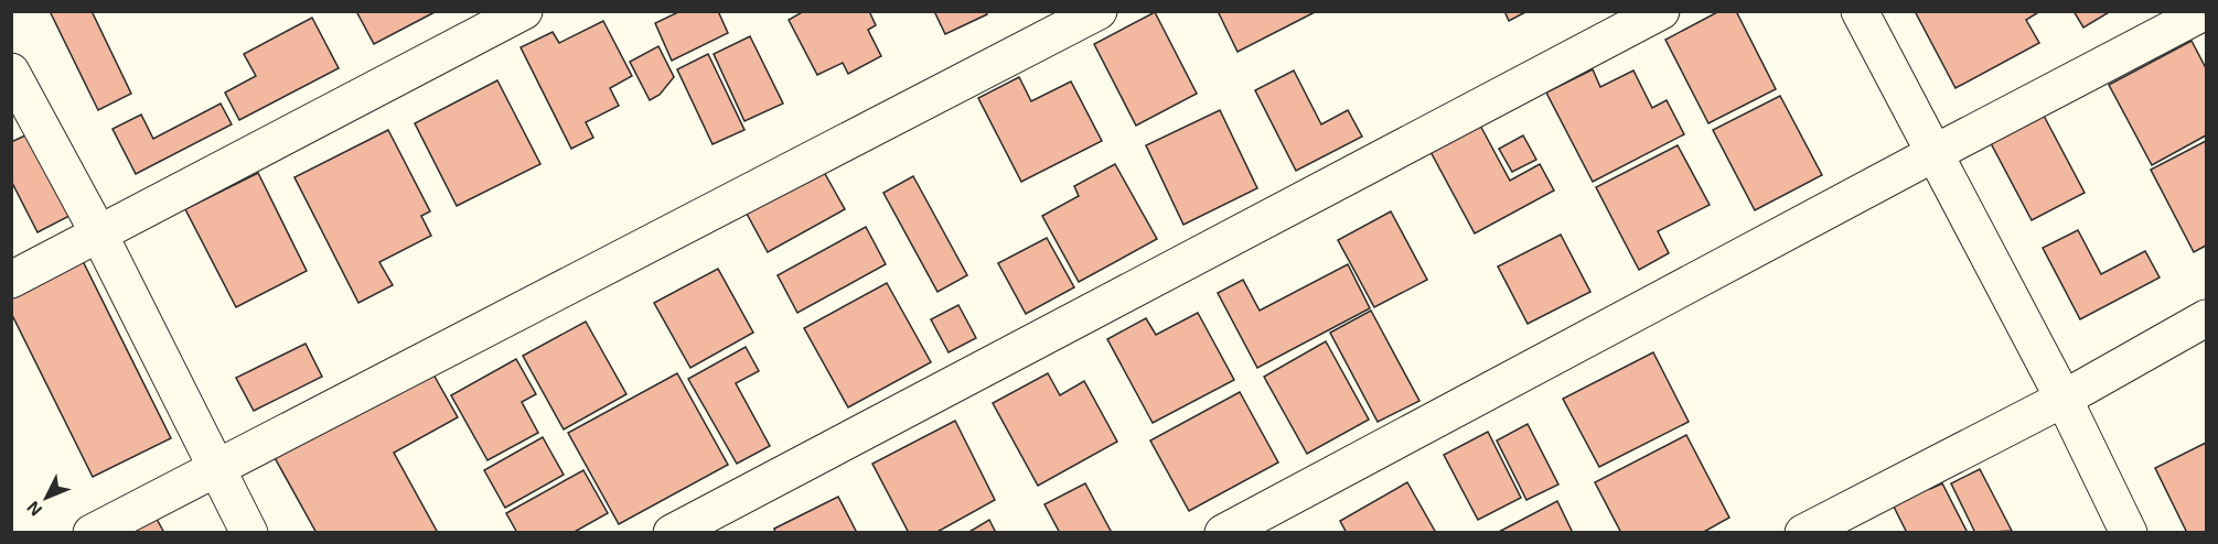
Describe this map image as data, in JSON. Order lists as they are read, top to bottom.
{
  "north": "bottom left"
}
